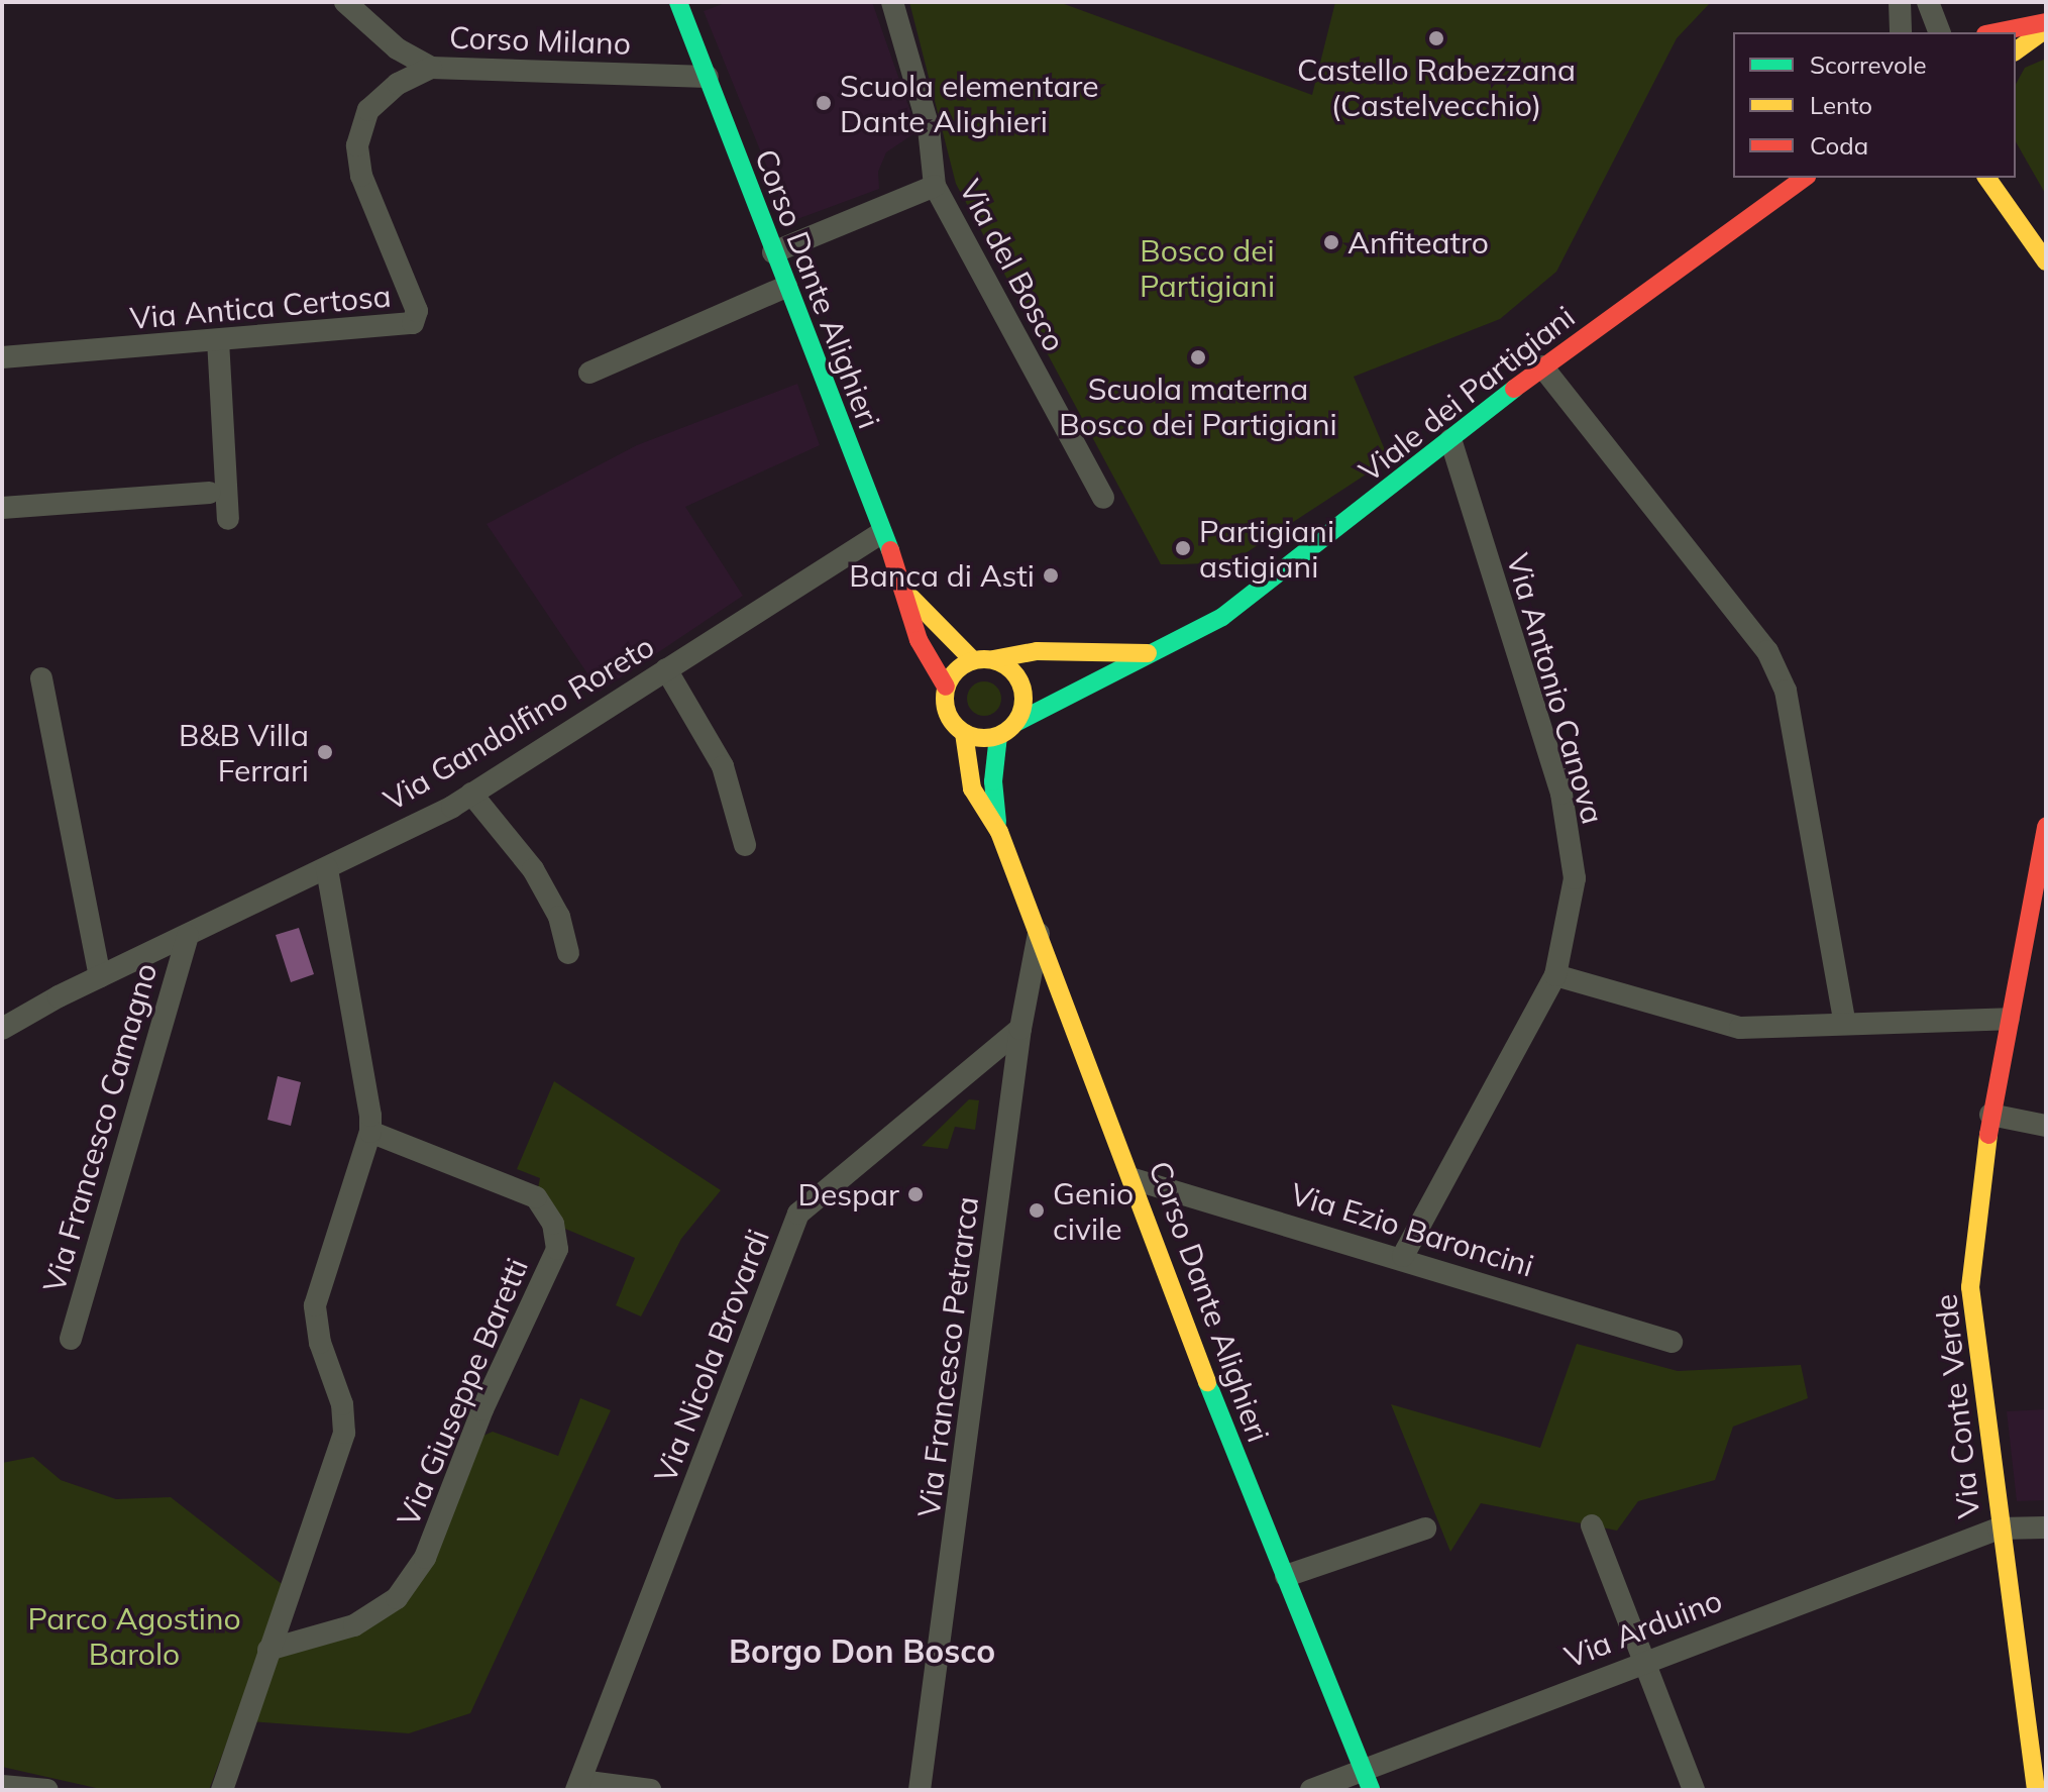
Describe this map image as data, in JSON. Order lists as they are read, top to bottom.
{
  "streets": {
    "street": [
      "Corso Milano",
      "Via del Bosco",
      "Corso Dante Alighieri",
      "Via Antica Certosa",
      "Viale dei Partigiani",
      "Via Antonio Canova",
      "Via Gandolfino Roreto",
      "Via Francesco Camagno",
      "Via Ezio Baroncini",
      "Via Nicola Brovardi",
      "Via Francesco Petrarca",
      "Via Giuseppe Baretti",
      "Via Conte Verde",
      "Via Arduino"
    ]
  },
  "crossings": [
    ["Corso Milano", "Corso Dante Alighieri"],
    ["Corso Milano", "Via Antica Certosa"],
    ["Corso Dante Alighieri", "Viale dei Partigiani"],
    ["Corso Dante Alighieri", "Via Gandolfino Roreto"],
    ["Corso Dante Alighieri", "Via Ezio Baroncini"],
    ["Corso Dante Alighieri", "Via Francesco Petrarca"],
    ["Corso Dante Alighieri", "Via Arduino"],
    ["Viale dei Partigiani", "Via Antonio Canova"],
    ["Via Antonio Canova", "Via Ezio Baroncini"],
    ["Via Gandolfino Roreto", "Via Francesco Camagno"],
    ["Via Nicola Brovardi", "Via Francesco Petrarca"],
    ["Via Conte Verde", "Via Arduino"]
  ],
  "districts": ["Borgo Don Bosco"],
  "parks": ["Bosco dei Partigiani", "Parco Agostino Barolo"],
  "places": [
    "Castello Rabezzana (Castelvecchio)",
    "Scuola elementare Dante Alighieri",
    "Anfiteatro",
    "Scuola materna Bosco dei Partigiani",
    "Partigiani astigiani",
    "Banca di Asti",
    "B&B Villa Ferrari",
    "Despar",
    "Genio civile"
  ],
  "legend": ["Scorrevole", "Lento", "Coda"]
}
